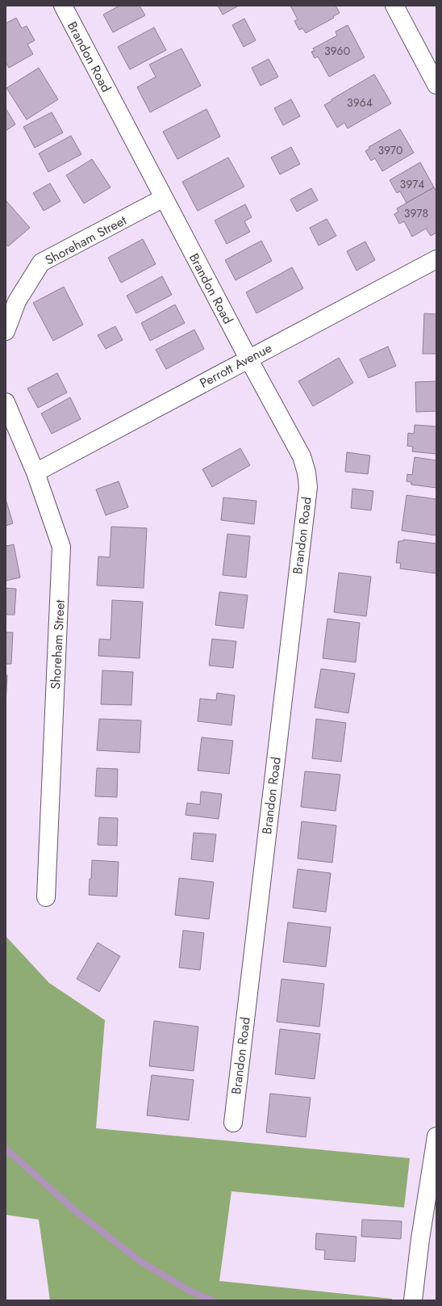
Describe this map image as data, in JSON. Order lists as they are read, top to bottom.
{
  "streets": {
    "street": ["Brandon Road", "Shoreham Street", "Perrott Avenue"]
  },
  "crossings": [
    ["Brandon Road", "Shoreham Street"],
    ["Brandon Road", "Perrott Avenue"],
    ["Shoreham Street", "Perrott Avenue"]
  ],
  "house_numbers": [
    "3960",
    "3964",
    "3970",
    "3974",
    "3978"
  ]
}
